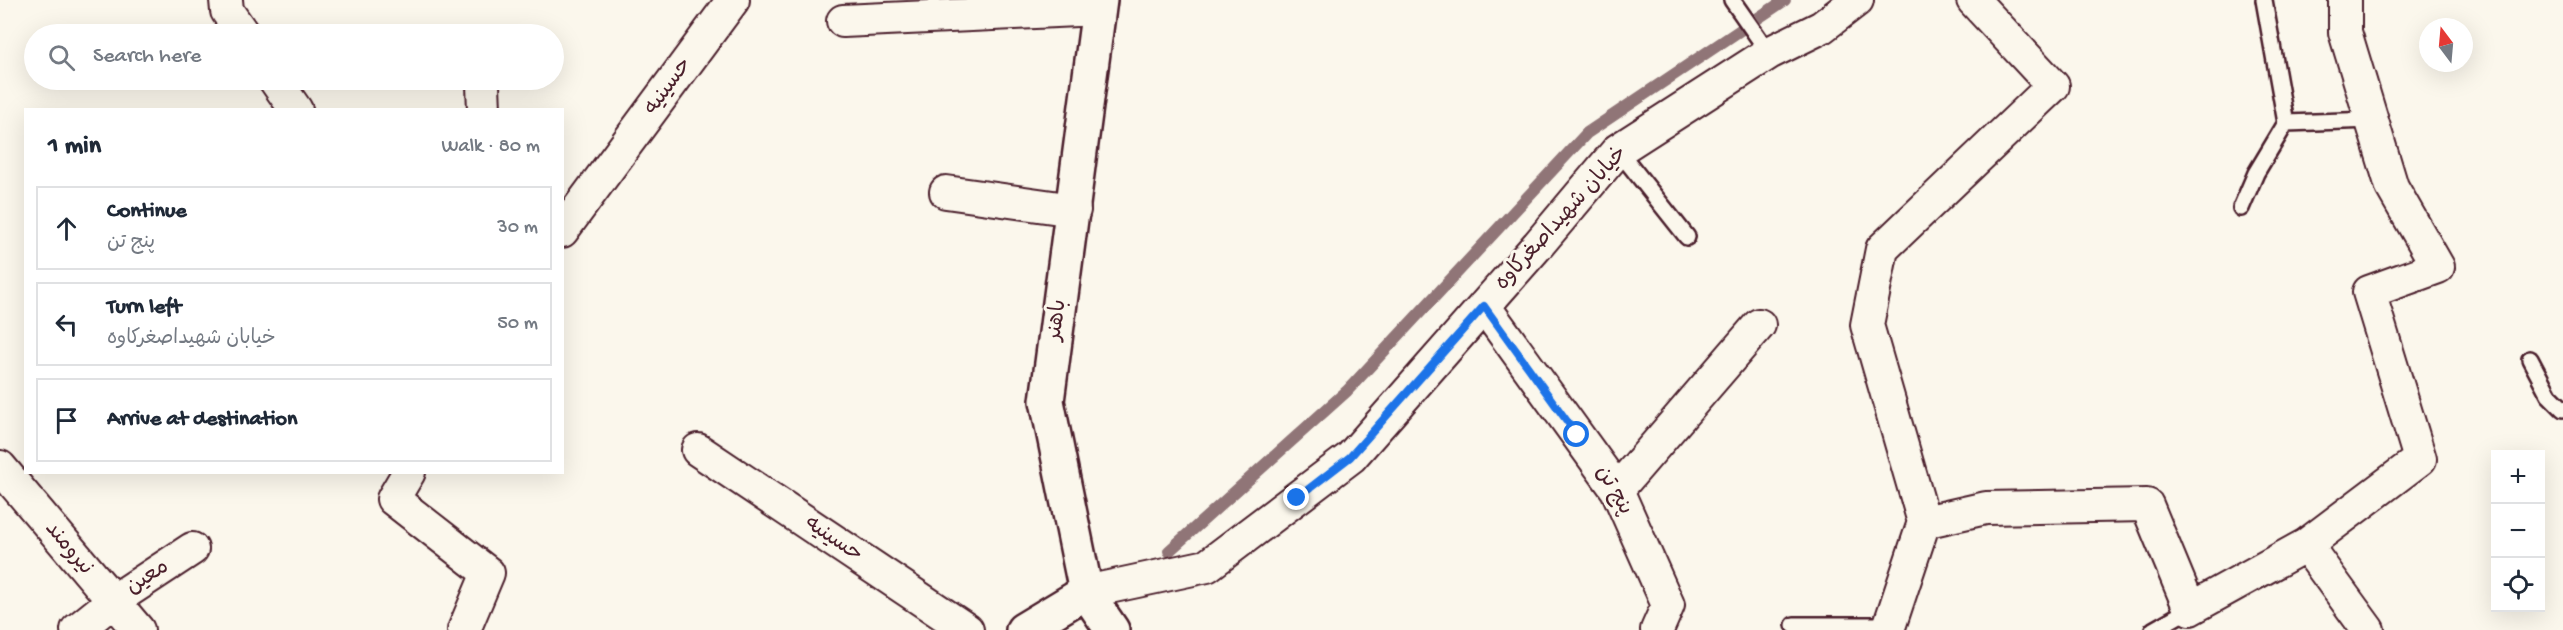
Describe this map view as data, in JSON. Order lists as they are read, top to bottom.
{
  "streets": {
    "main road": ["باهنر"],
    "street": [
      "حسینیه",
      "خیابان شهیداصغرکاوه",
      "پنج تن",
      "نیرومند",
      "معین"
    ]
  },
  "crossings": [
    ["خیابان شهیداصغرکاوه", "باهنر"],
    ["خیابان شهیداصغرکاوه", "پنج تن"],
    ["نیرومند", "معین"]
  ],
  "north": "top",
  "page": {
    "search": "Search here",
    "heading": ["1 min", "Walk · 80 m"],
    "list": [
      ["Continue", "پنج تن", "30 m"],
      ["Turn left", "خیابان شهیداصغرکاوه", "50 m"],
      "Arrive at destination"
    ],
    "map_buttons": ["+", "−"]
  }
}
